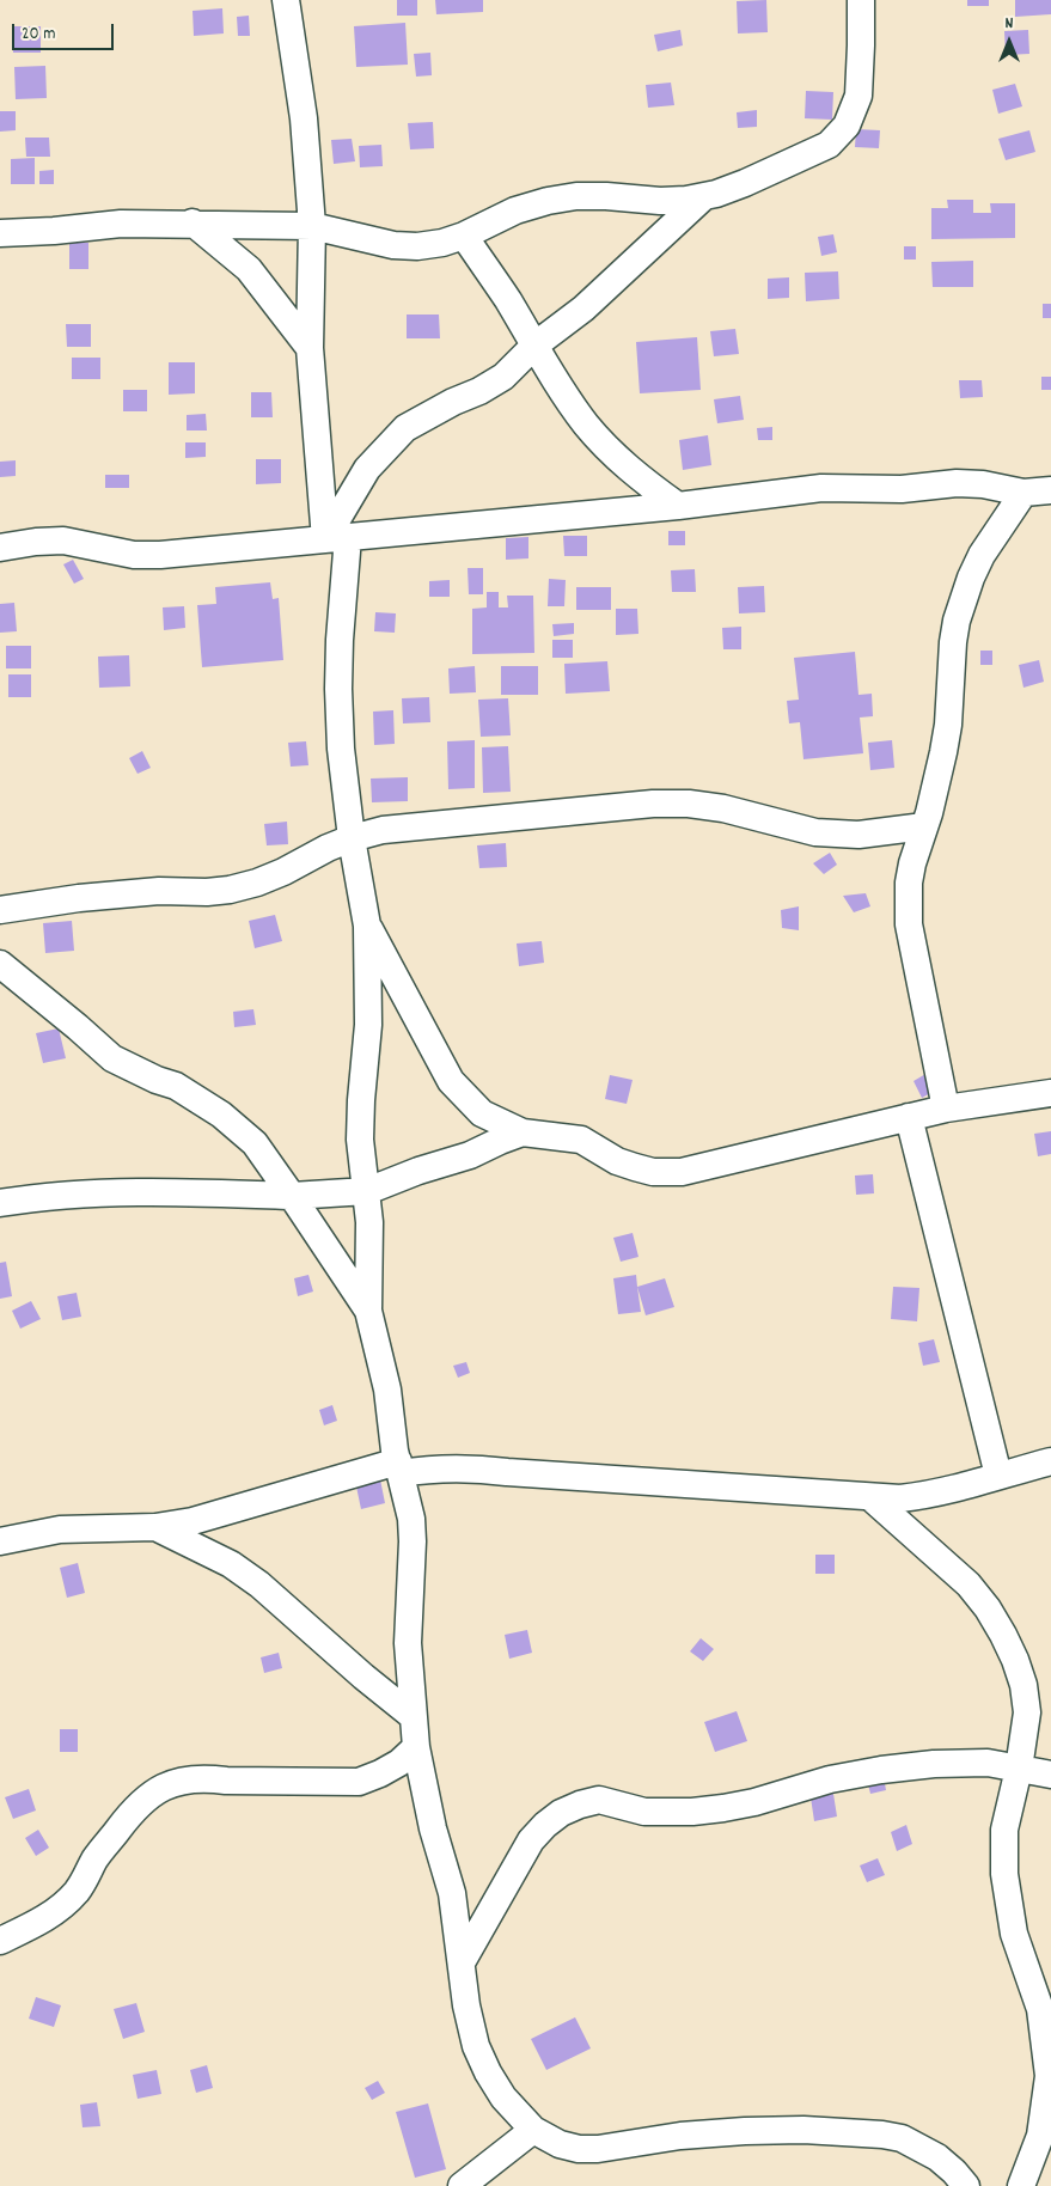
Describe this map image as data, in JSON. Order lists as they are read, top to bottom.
{
  "scale_bar": "20 m",
  "north": "top"
}
